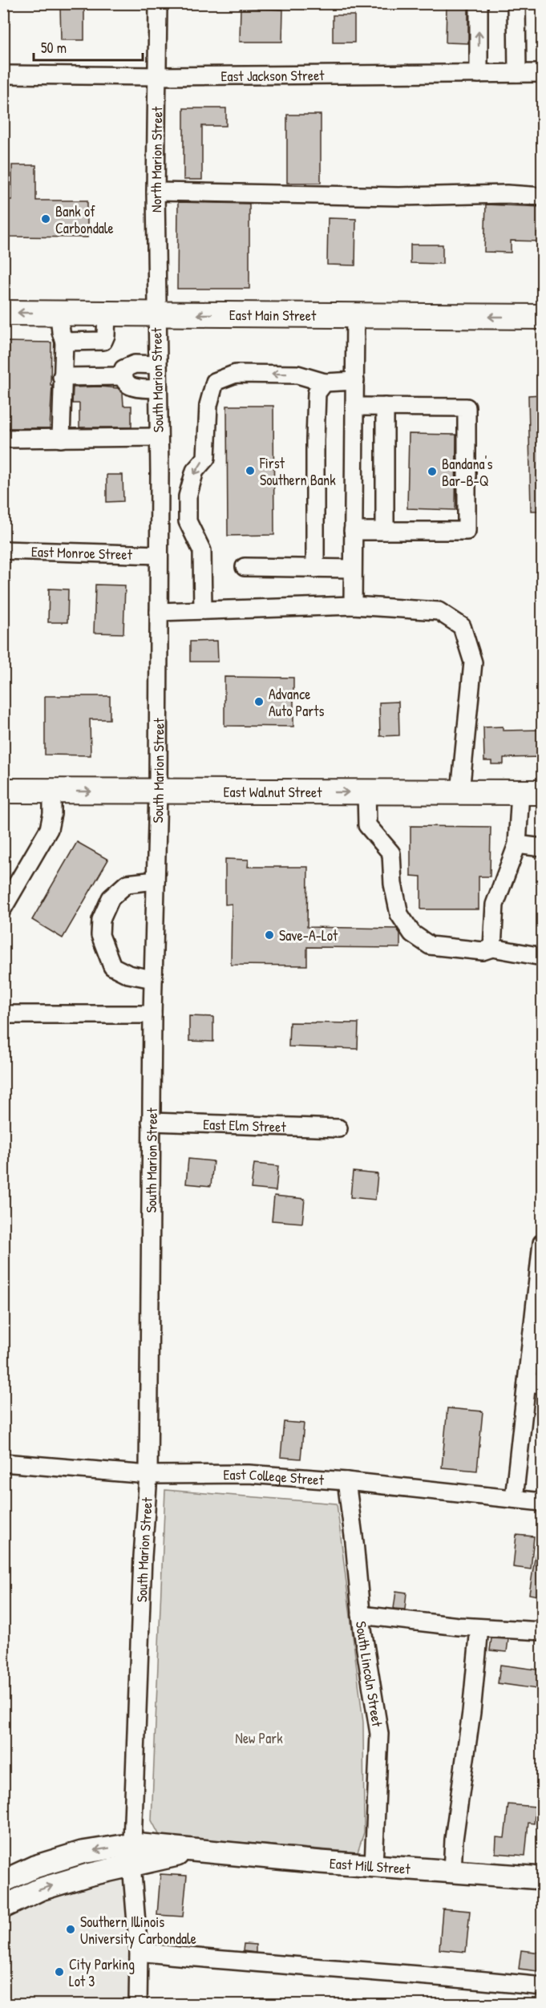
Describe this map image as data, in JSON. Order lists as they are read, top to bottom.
{
  "streets": {
    "highway": ["East Main Street", "East Walnut Street"],
    "main road": ["East Mill Street"],
    "street": [
      "East Jackson Street",
      "North Marion Street",
      "South Marion Street",
      "East Monroe Street",
      "East Elm Street",
      "East College Street",
      "South Lincoln Street"
    ]
  },
  "crossings": [
    ["East Jackson Street", "North Marion Street"],
    ["North Marion Street", "East Main Street"],
    ["North Marion Street", "South Marion Street"],
    ["East Main Street", "South Marion Street"],
    ["South Marion Street", "East Monroe Street"],
    ["South Marion Street", "East Walnut Street"],
    ["South Marion Street", "East Elm Street"],
    ["South Marion Street", "East College Street"],
    ["South Marion Street", "East Mill Street"],
    ["East College Street", "South Lincoln Street"],
    ["South Lincoln Street", "East Mill Street"]
  ],
  "one_way": ["East Main Street", "East Walnut Street"],
  "parks": ["New Park"],
  "places": [
    "Bank of Carbondale",
    "First Southern Bank",
    "Bandana's Bar-B-Q",
    "Advance Auto Parts",
    "Save-A-Lot",
    "Southern Illinois University Carbondale",
    "City Parking Lot 3"
  ],
  "scale_bar": "50 m"
}
